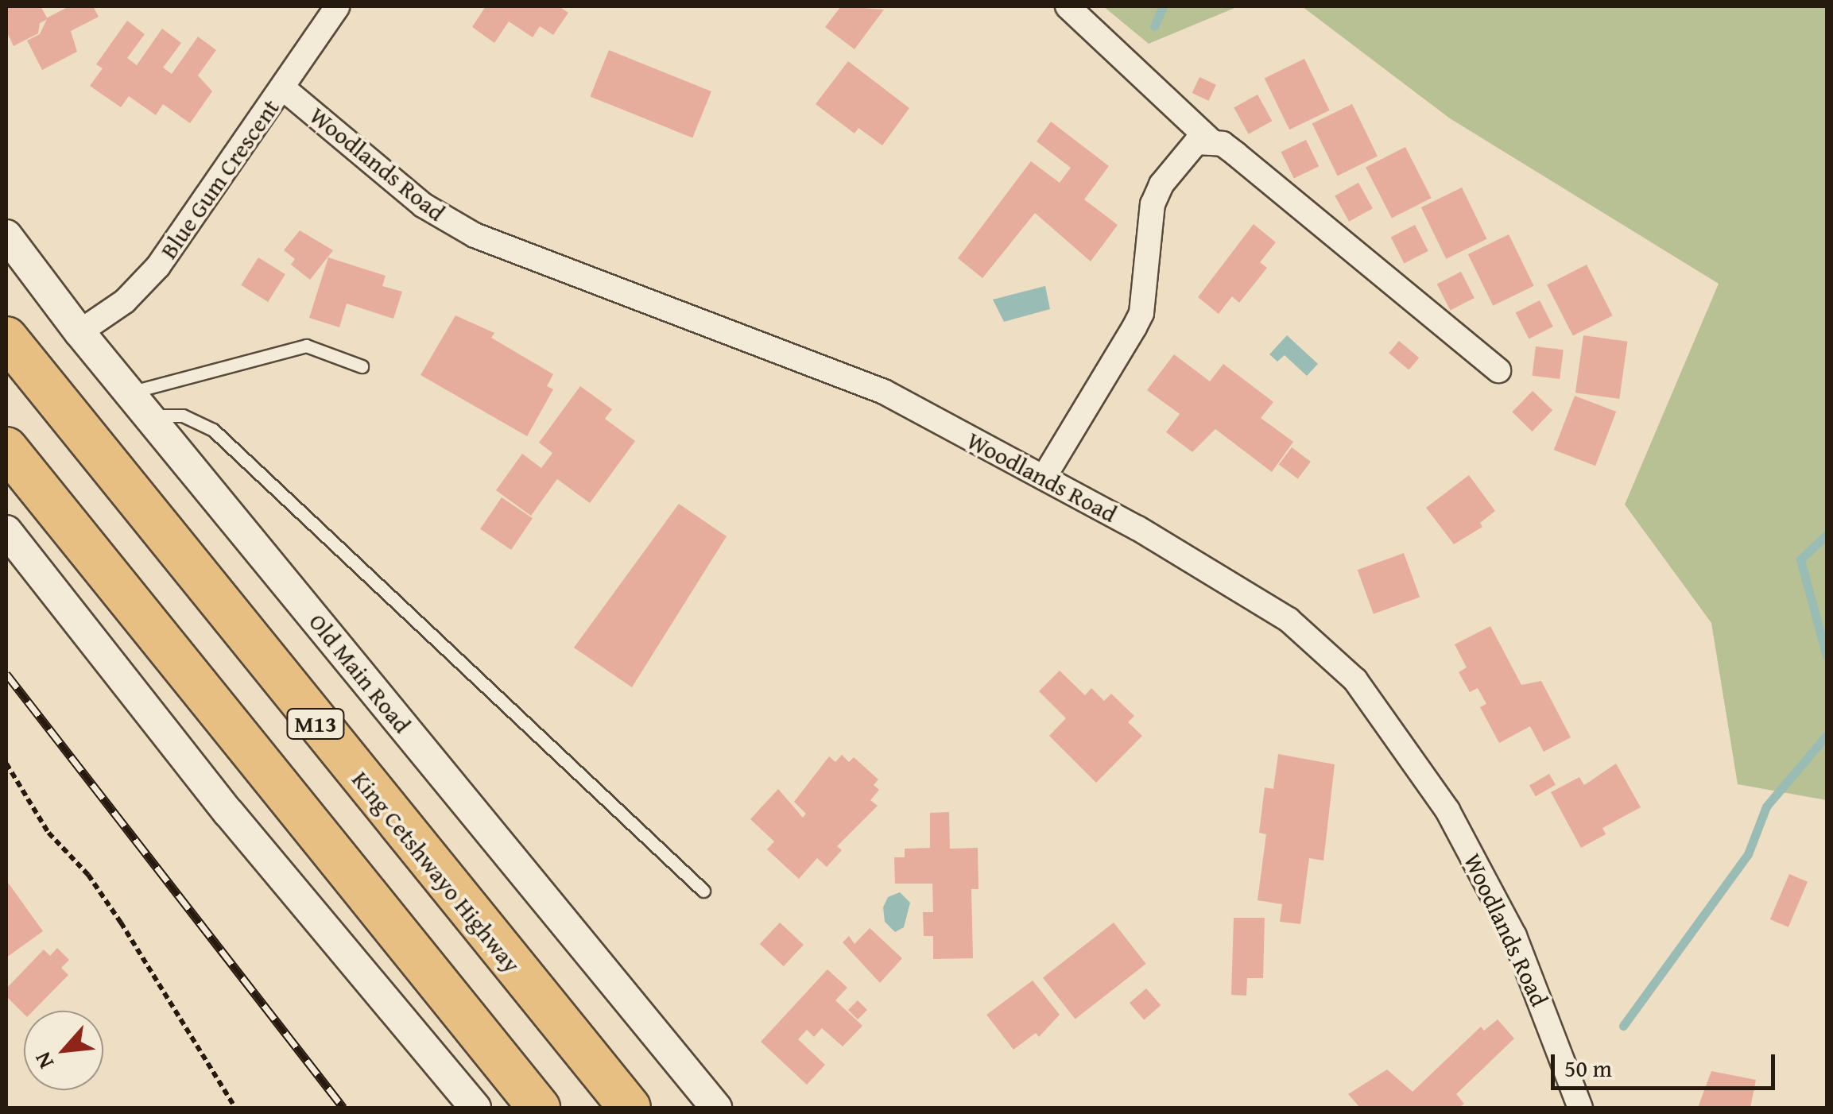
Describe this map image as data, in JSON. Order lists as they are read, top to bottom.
{
  "streets": {
    "highway": ["M13", "King Cetshwayo Highway"],
    "street": ["Woodlands Road", "Blue Gum Crescent", "Old Main Road"]
  },
  "crossings": [
    ["Woodlands Road", "Blue Gum Crescent"],
    ["Blue Gum Crescent", "Old Main Road"]
  ],
  "scale_bar": "50 m",
  "north": "bottom left"
}
